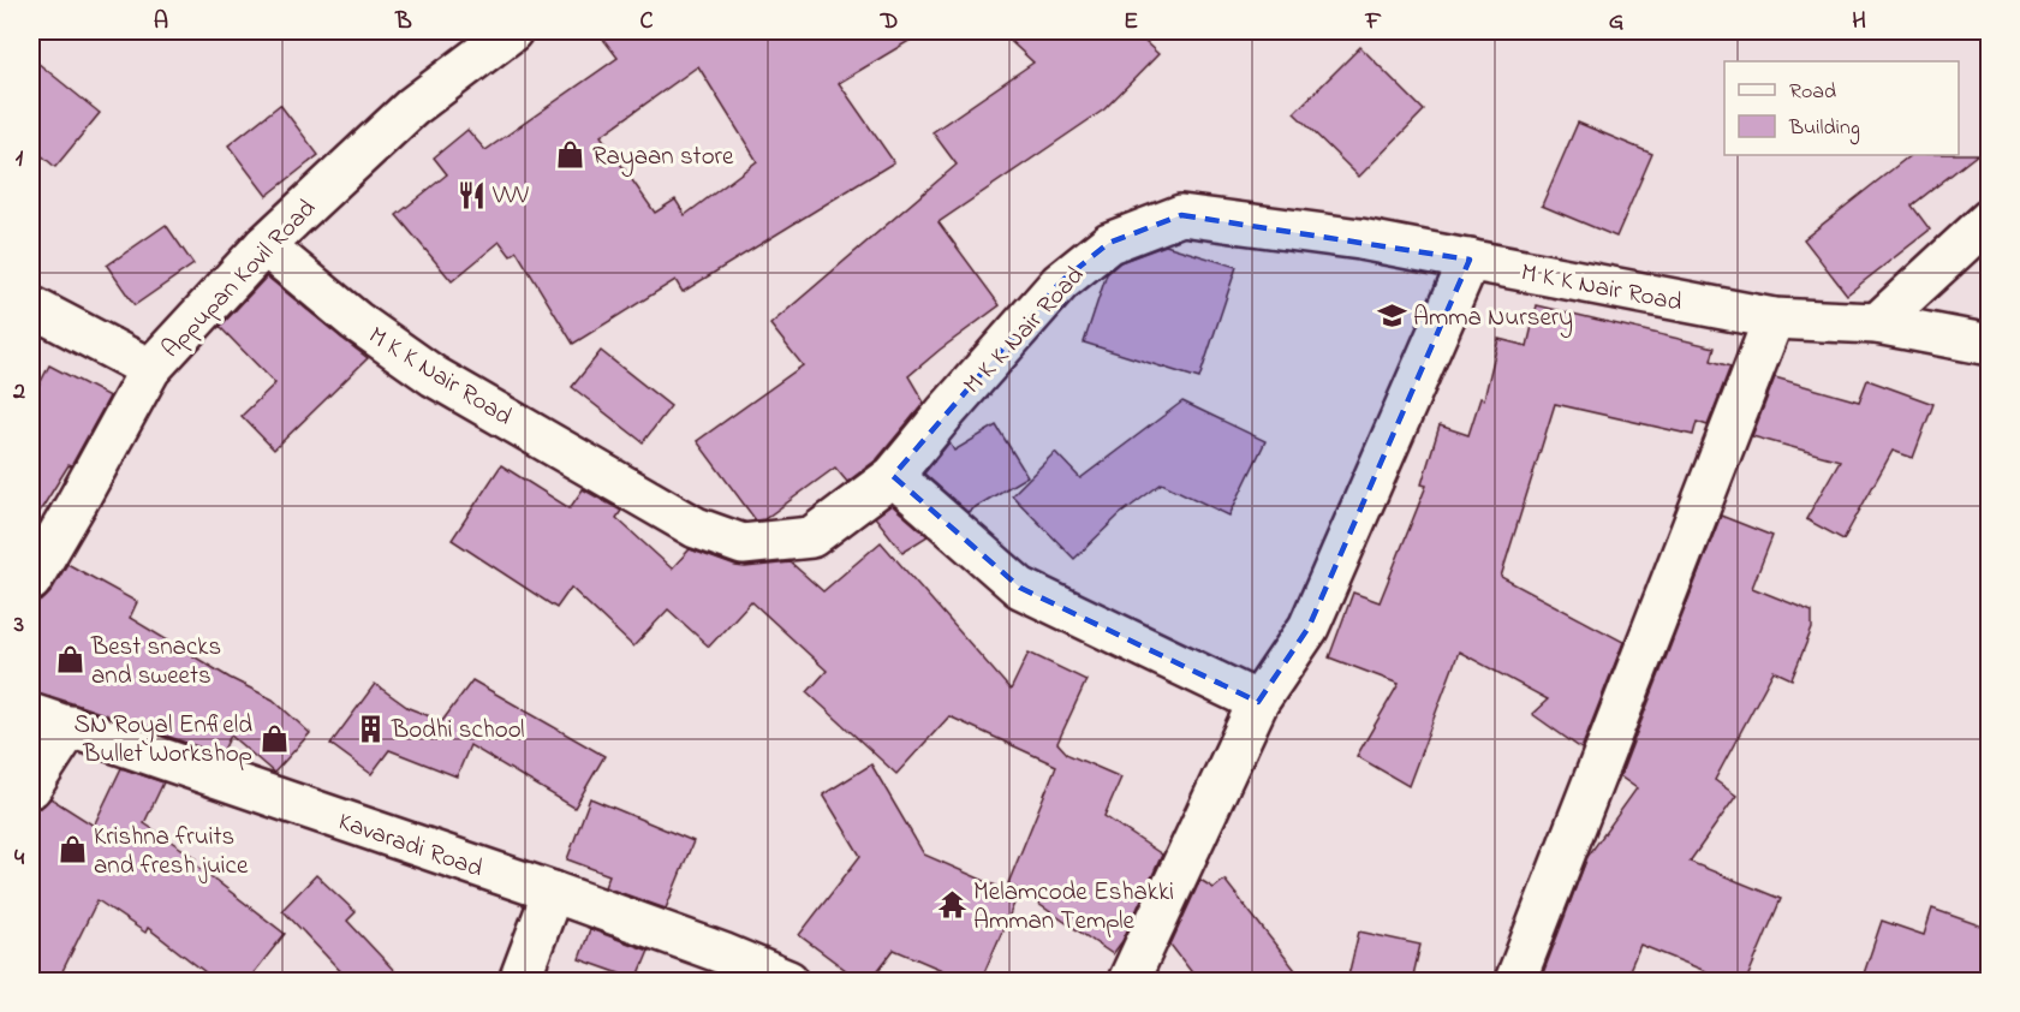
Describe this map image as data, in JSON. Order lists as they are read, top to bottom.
{
  "streets": {
    "street": ["Appupan Kovil Road", "M K K Nair Road", "Kavaradi Road"]
  },
  "crossings": [
    ["Appupan Kovil Road", "M K K Nair Road"]
  ],
  "places": {
    "shop": [
      "Rayaan store",
      "Best snacks and sweets",
      "SN Royal Enfield Bullet Workshop",
      "Krishna fruits and fresh juice"
    ],
    "restaurant": ["VVV"],
    "school or university": ["Amma Nursery"],
    "building": ["Bodhi school"],
    "temple": ["Melamcode Eshakki Amman Temple"]
  },
  "legend": ["Road", "Building"],
  "grid": {
    "columns": [
      "A",
      "B",
      "C",
      "D",
      "E",
      "F",
      "G",
      "H"
    ],
    "rows": [
      "1",
      "2",
      "3",
      "4"
    ]
  }
}
